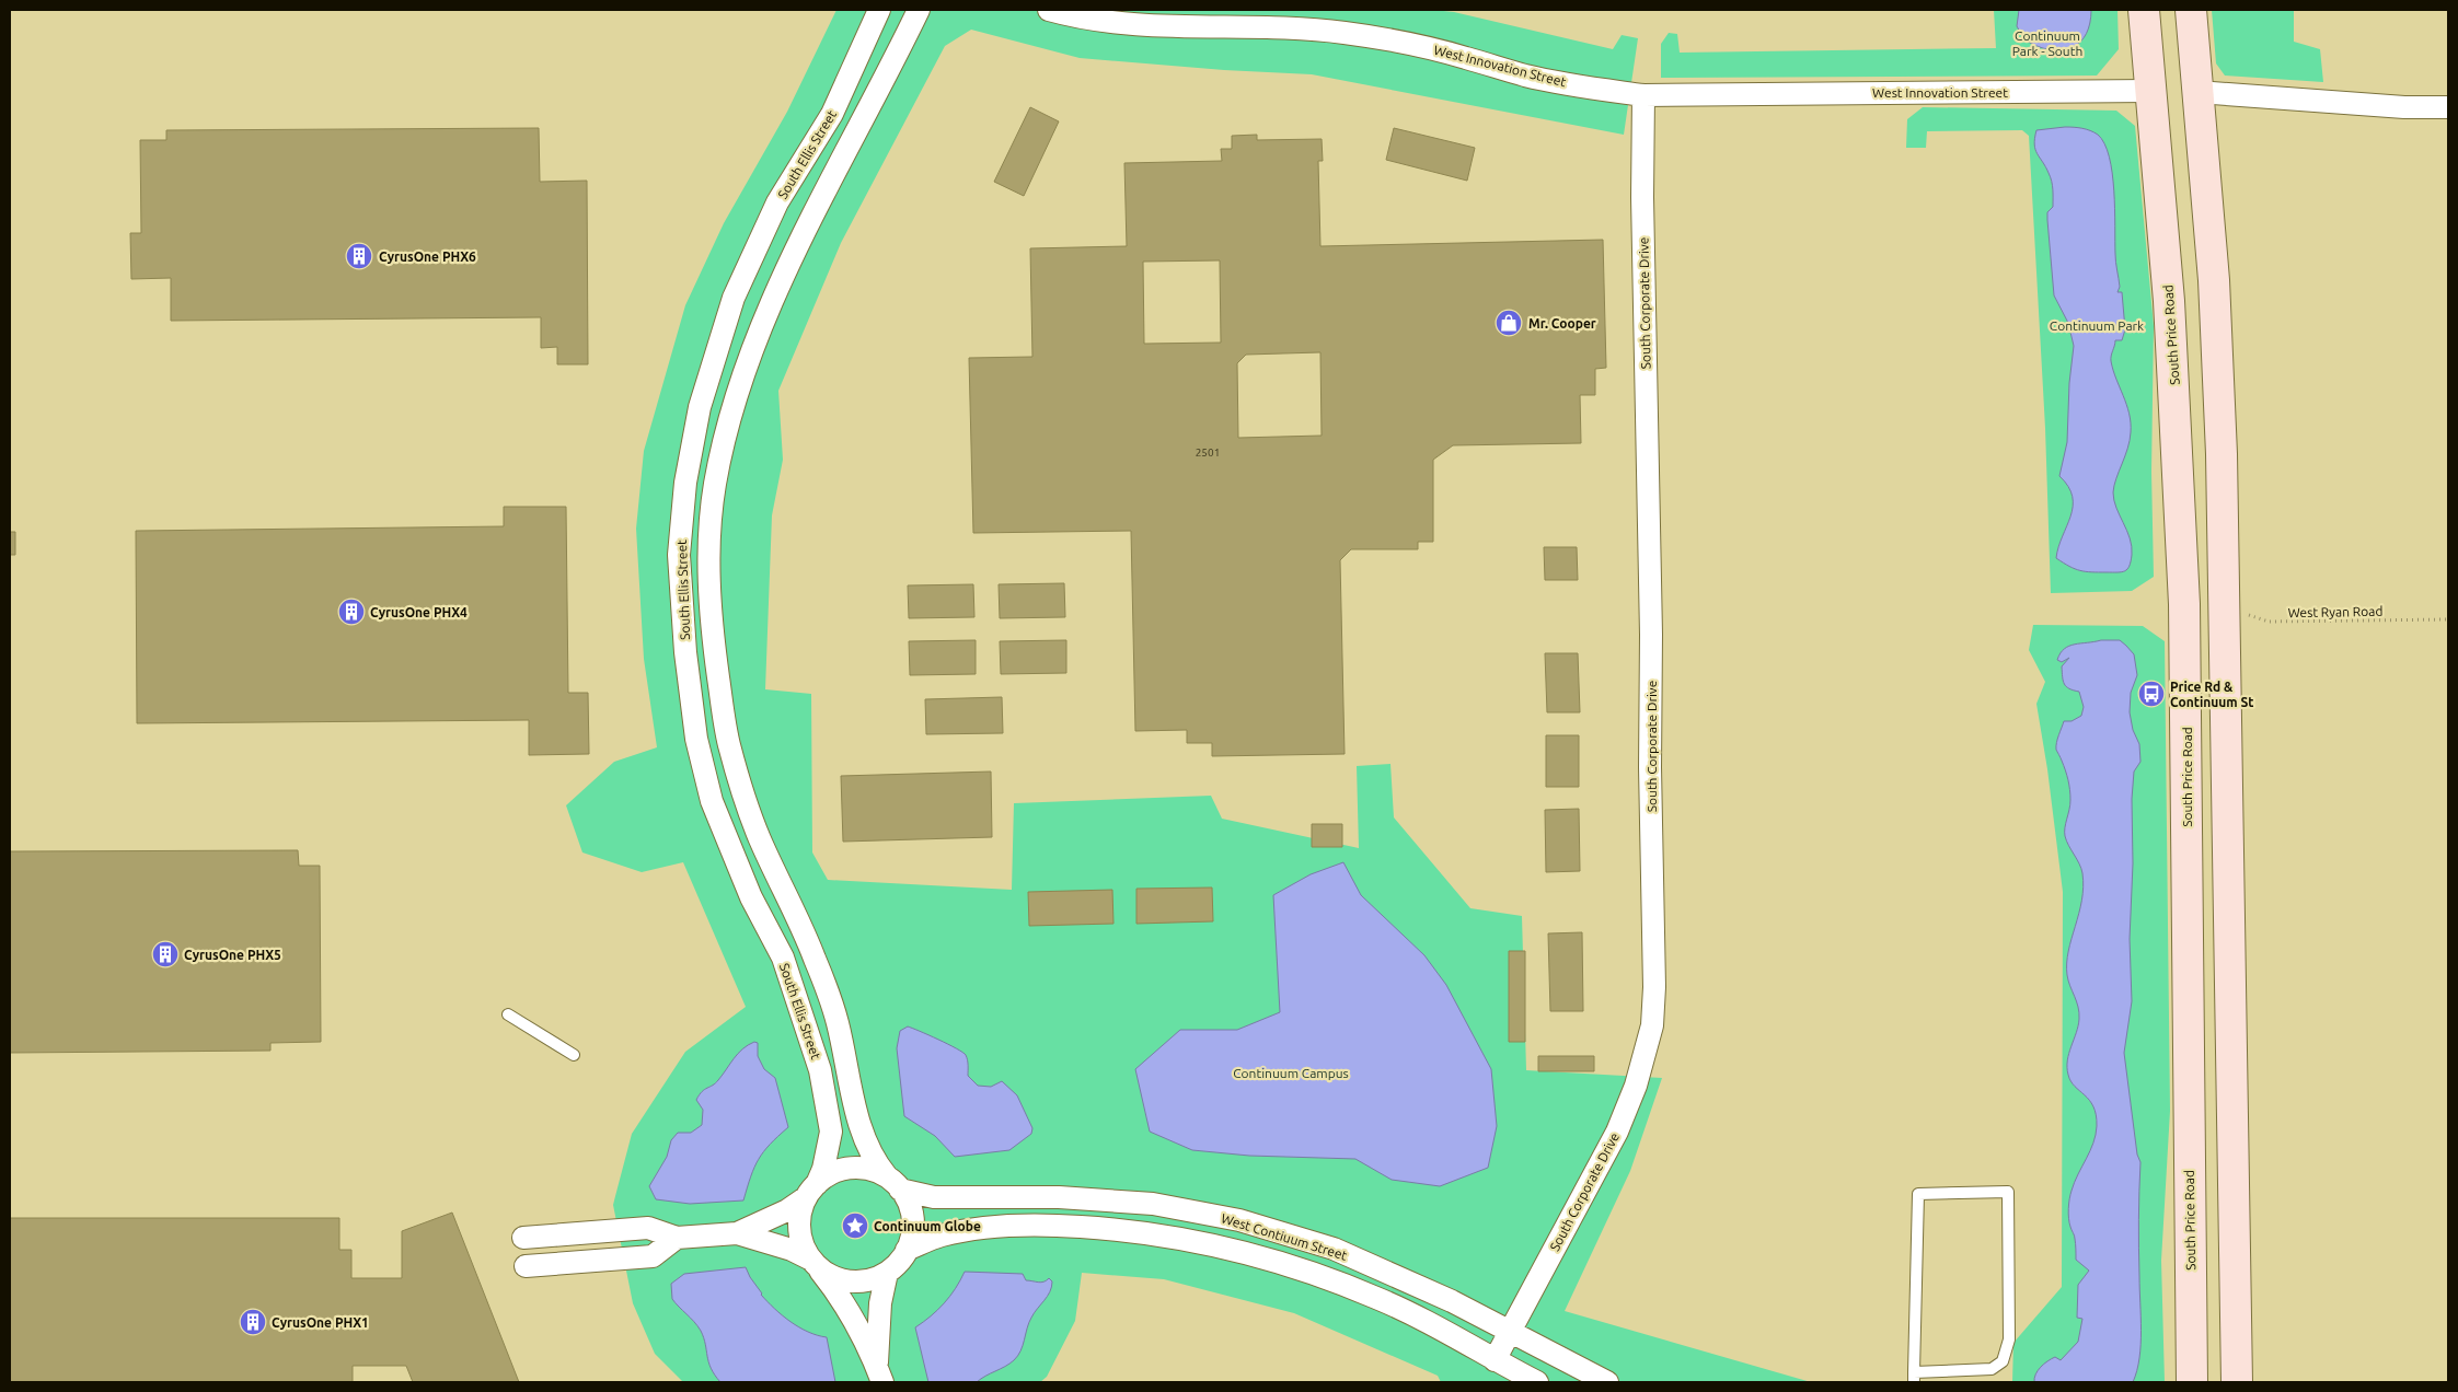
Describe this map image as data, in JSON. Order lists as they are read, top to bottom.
{
  "streets": {
    "main road": ["South Price Road"],
    "street": [
      "West Innovation Street",
      "South Ellis Street",
      "South Corporate Drive",
      "West Contiuum Street"
    ],
    "path": ["West Ryan Road"]
  },
  "crossings": [
    ["West Innovation Street", "South Corporate Drive"],
    ["West Innovation Street", "South Price Road"],
    ["South Ellis Street", "West Contiuum Street"],
    ["South Corporate Drive", "West Contiuum Street"]
  ],
  "parks": ["Continuum Park - South", "Continuum Park", "Continuum Campus"],
  "places": {
    "building": [
      "CyrusOne PHX6",
      "CyrusOne PHX4",
      "CyrusOne PHX5",
      "CyrusOne PHX1"
    ],
    "shop": ["Mr. Cooper"],
    "bus stop": ["Price Rd & Continuum St"],
    "place": ["Continuum Globe"]
  },
  "house_numbers": ["2501"]
}
